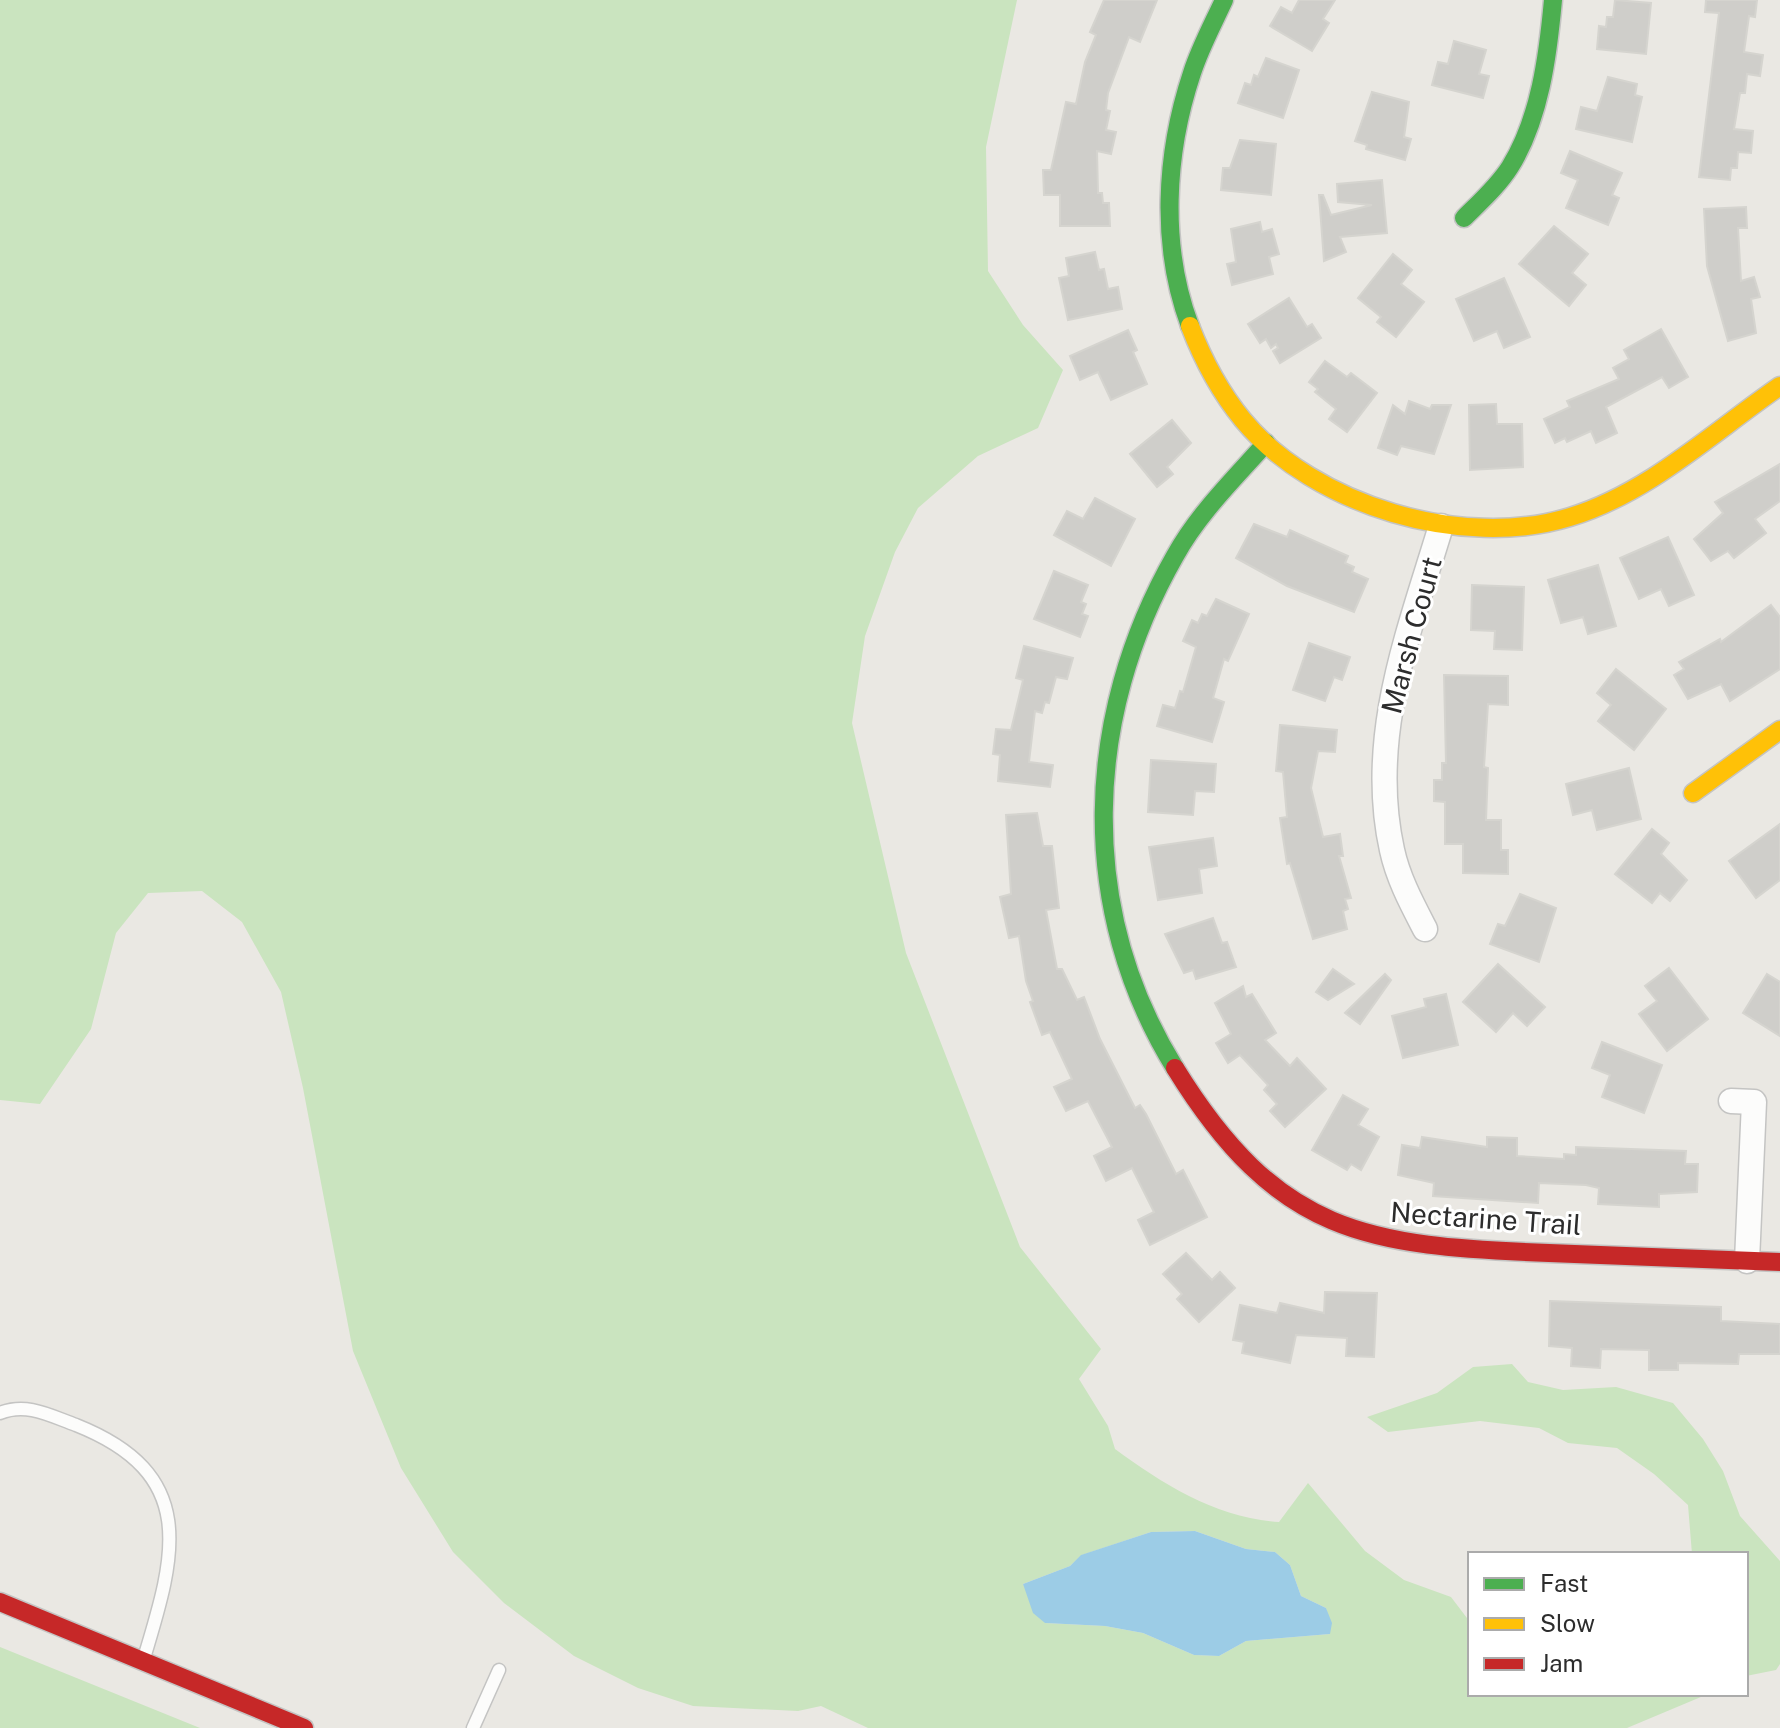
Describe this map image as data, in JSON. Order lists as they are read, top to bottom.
{
  "streets": {
    "street": ["Marsh Court", "Nectarine Trail"]
  },
  "legend": ["Fast", "Slow", "Jam"]
}
